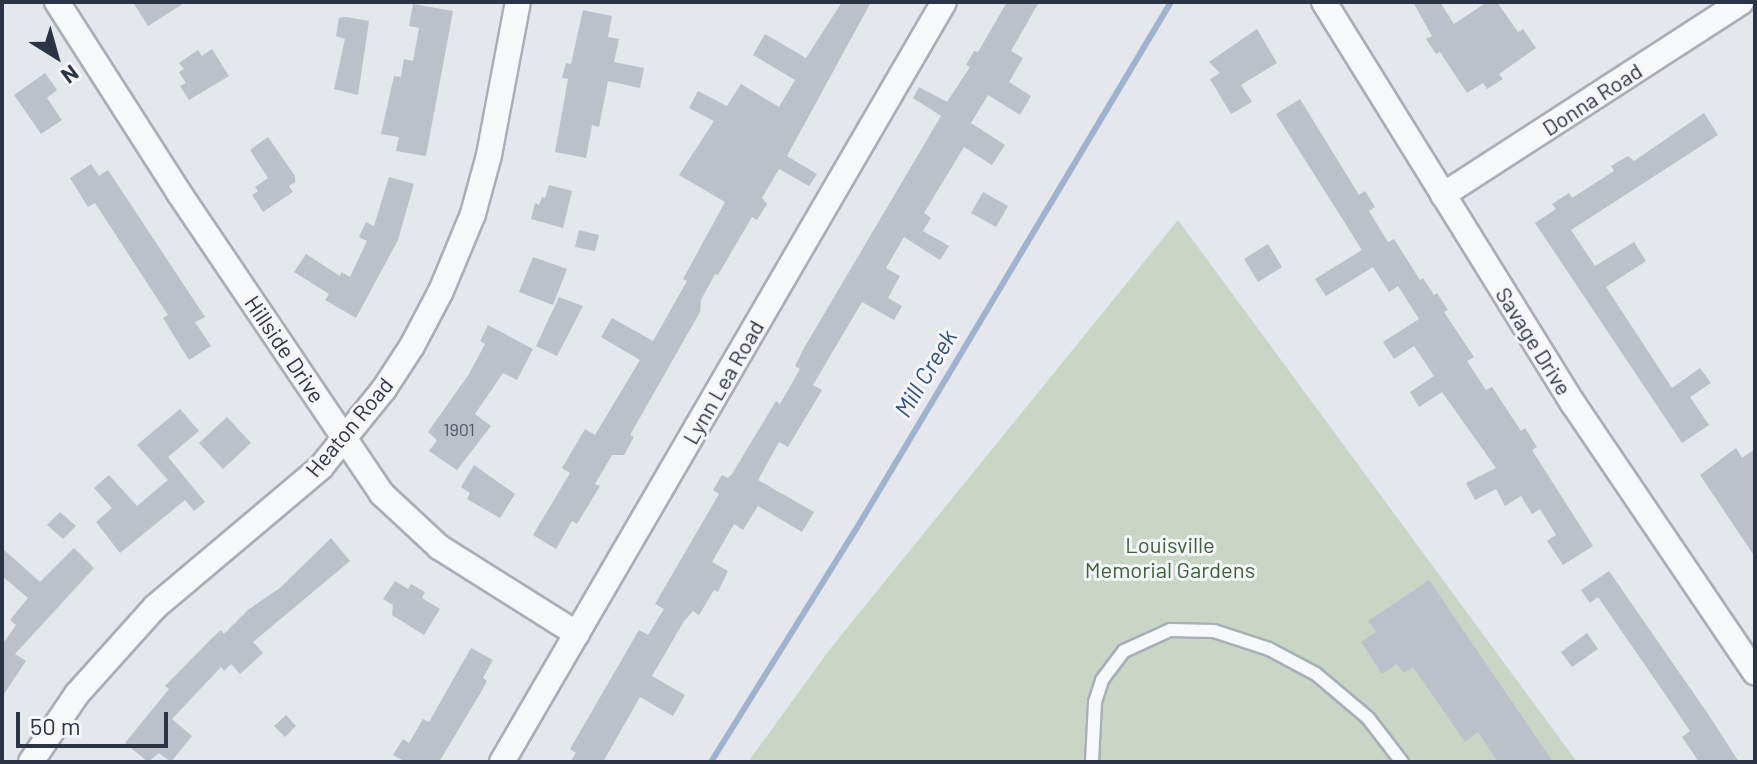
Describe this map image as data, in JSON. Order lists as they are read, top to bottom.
{
  "streets": {
    "street": [
      "Donna Road",
      "Savage Drive",
      "Hillside Drive",
      "Lynn Lea Road",
      "Heaton Road"
    ]
  },
  "crossings": [
    ["Donna Road", "Savage Drive"],
    ["Hillside Drive", "Lynn Lea Road"],
    ["Hillside Drive", "Heaton Road"]
  ],
  "water": ["Mill Creek"],
  "parks": ["Louisville Memorial Gardens"],
  "house_numbers": ["1901"],
  "scale_bar": "50 m",
  "north": "bottom right"
}
